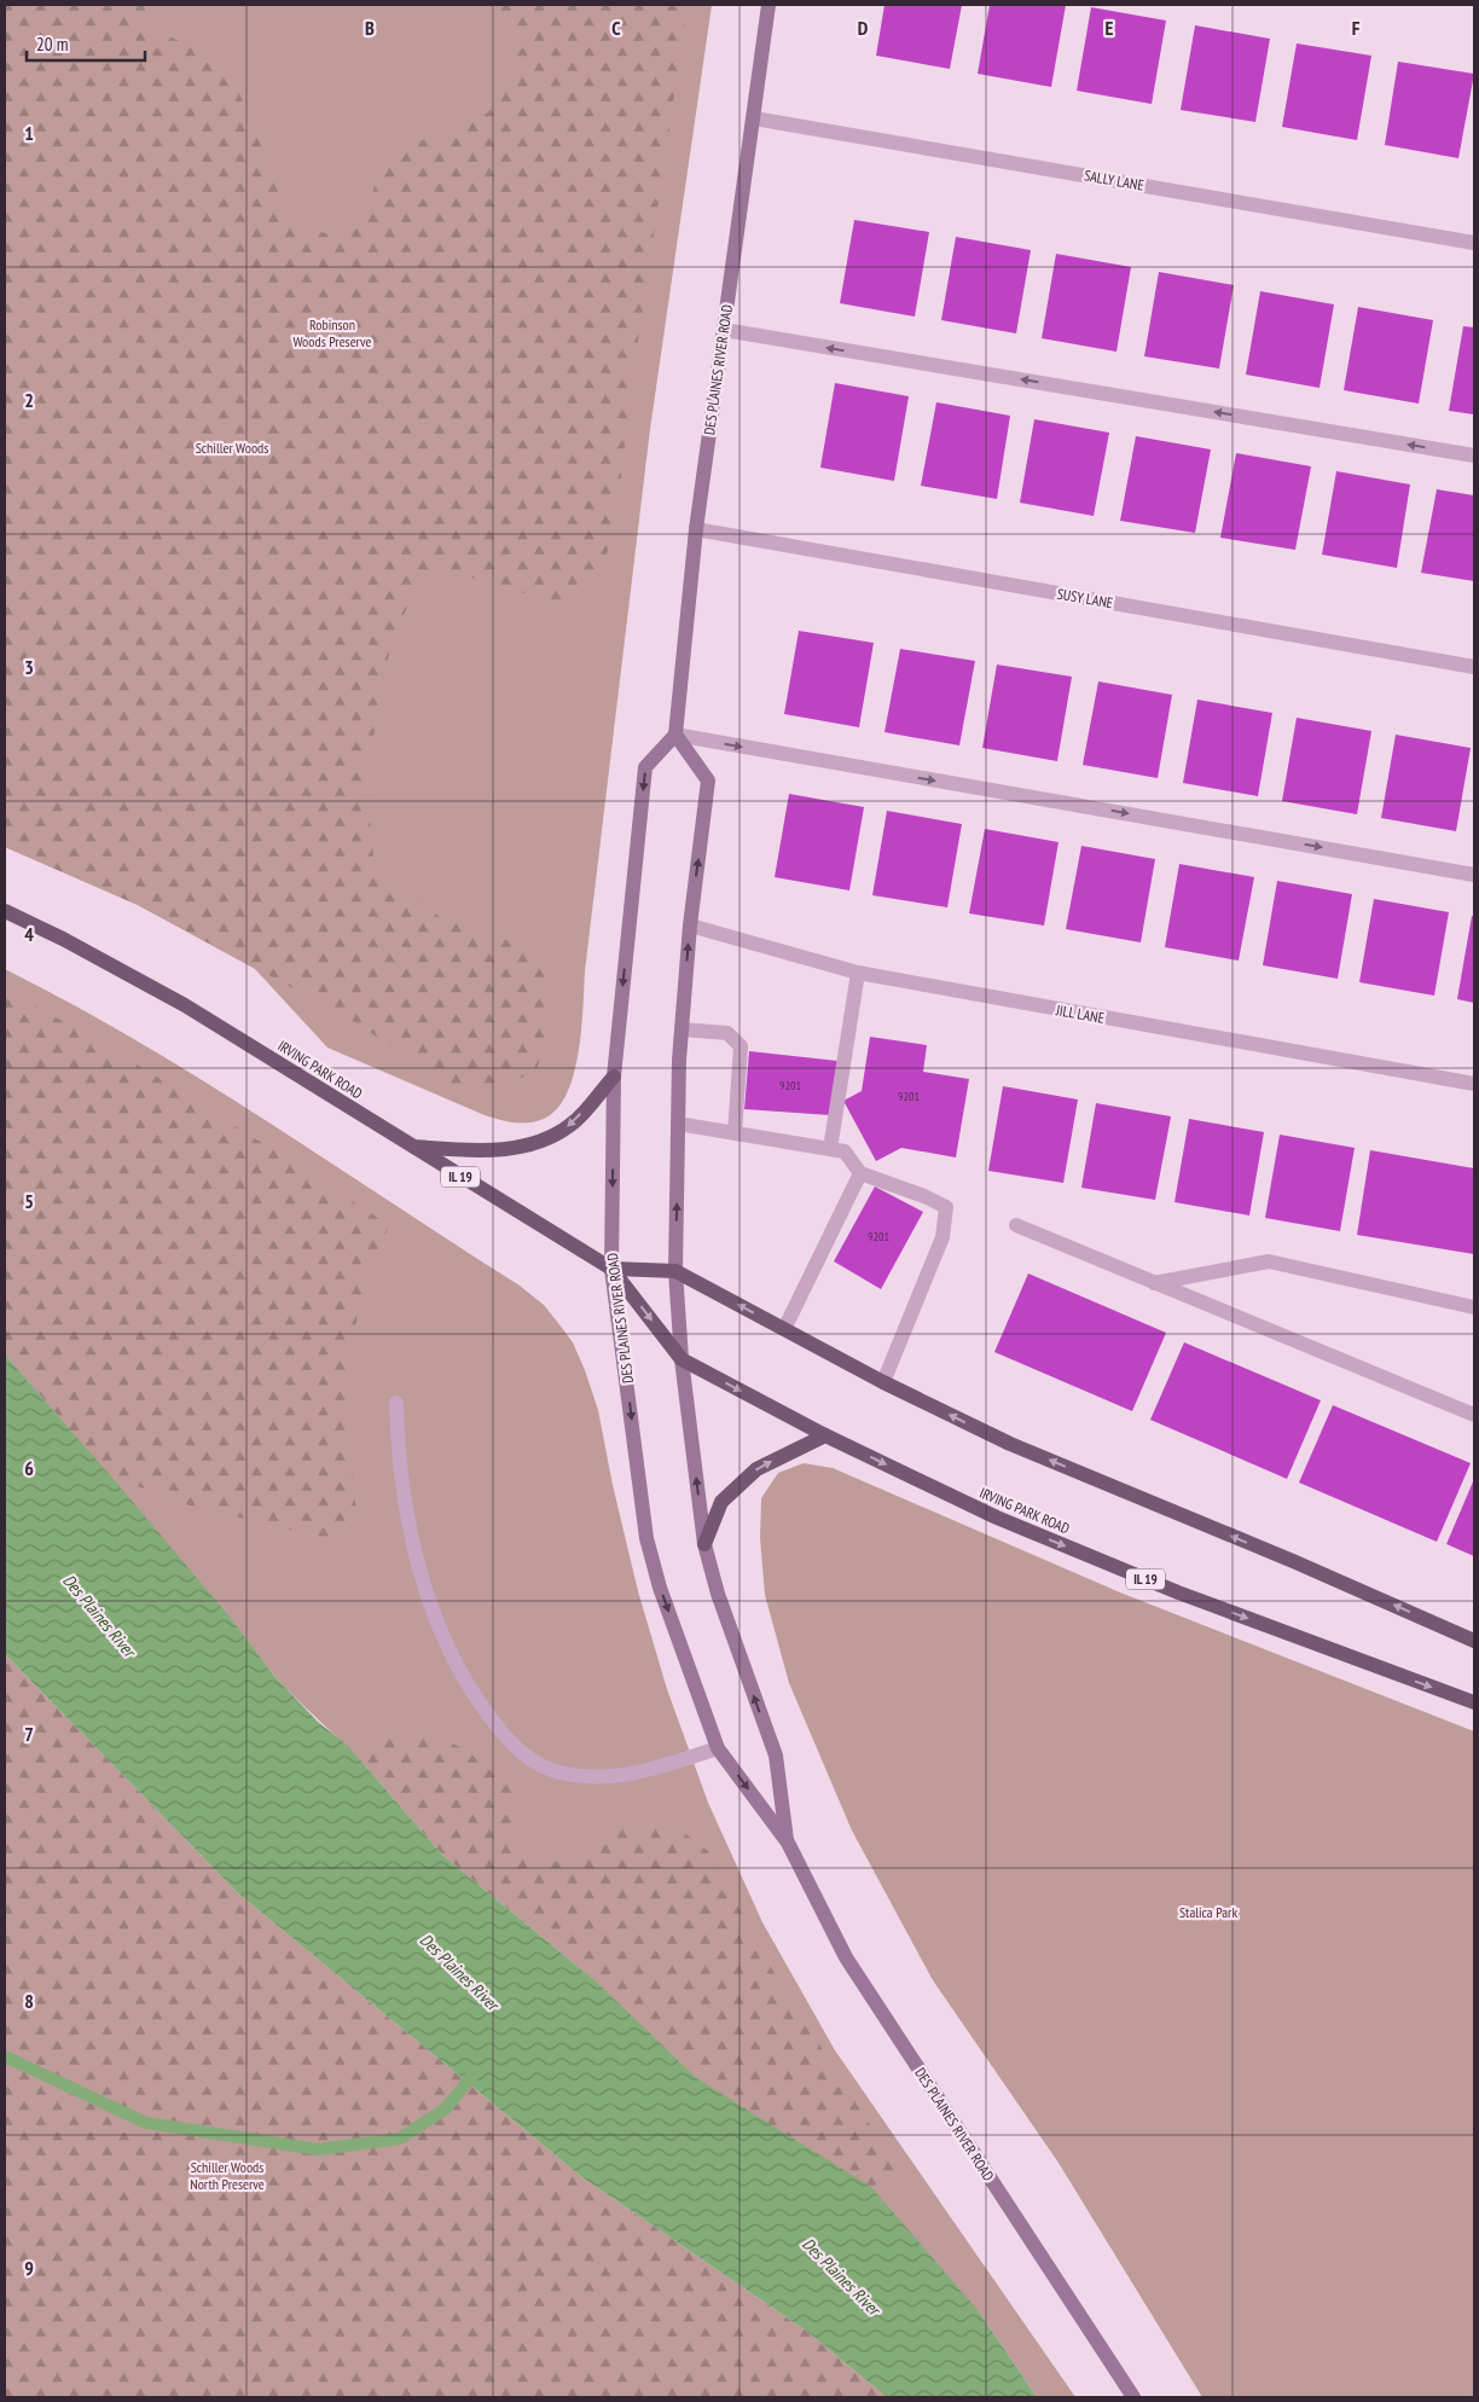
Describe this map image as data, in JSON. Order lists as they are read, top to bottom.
{
  "streets": {
    "main road": ["DES PLAINES RIVER ROAD", "IRVING PARK ROAD", "IL 19"],
    "street": ["SALLY LANE", "SUSY LANE", "JILL LANE"]
  },
  "crossings": [
    ["SALLY LANE", "DES PLAINES RIVER ROAD"],
    ["DES PLAINES RIVER ROAD", "SUSY LANE"],
    ["DES PLAINES RIVER ROAD", "JILL LANE"],
    ["DES PLAINES RIVER ROAD", "IRVING PARK ROAD"]
  ],
  "water": ["Des Plaines River"],
  "parks": [
    "Robinson Woods Preserve",
    "Schiller Woods",
    "Stalica Park",
    "Schiller Woods North Preserve"
  ],
  "house_numbers": ["9201", "9201", "9201"],
  "scale_bar": "20 m",
  "grid": {
    "columns": [
      "B",
      "C",
      "D",
      "E",
      "F"
    ],
    "rows": [
      "1",
      "2",
      "3",
      "4",
      "5",
      "6",
      "7",
      "8",
      "9"
    ]
  }
}
